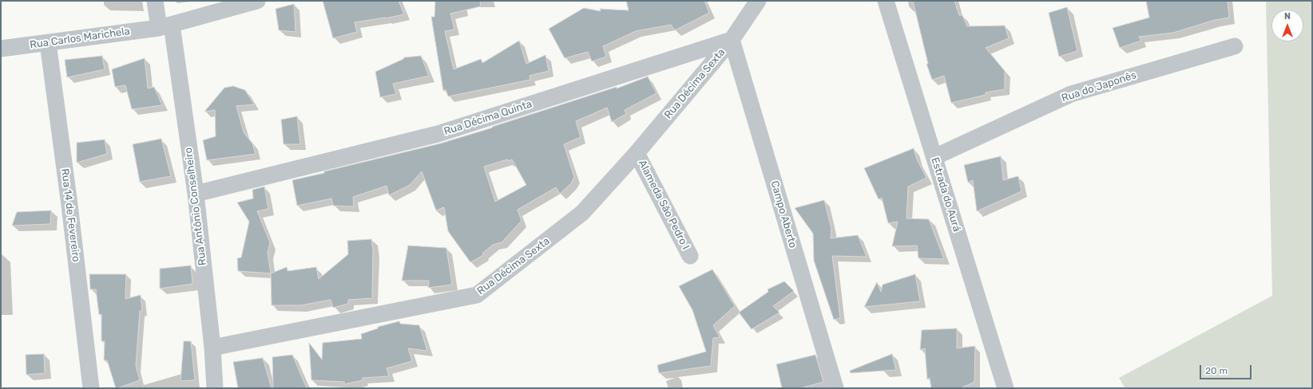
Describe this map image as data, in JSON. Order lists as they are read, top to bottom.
{
  "streets": {
    "street": [
      "Rua Carlos Marichela",
      "Rua Décima Sexta",
      "Rua do Japonês",
      "Rua Décima Quinta",
      "Estrada do Aurá",
      "Alameda São Pedro I",
      "Rua Antônio Conselheiro",
      "Campo Aberto",
      "Rua 14 de Fevereiro"
    ]
  },
  "crossings": [
    ["Rua Carlos Marichela", "Rua Antônio Conselheiro"],
    ["Rua Carlos Marichela", "Rua 14 de Fevereiro"],
    ["Rua Décima Sexta", "Rua Décima Quinta"],
    ["Rua Décima Sexta", "Alameda São Pedro I"],
    ["Rua Décima Sexta", "Rua Antônio Conselheiro"],
    ["Rua Décima Sexta", "Campo Aberto"],
    ["Rua do Japonês", "Estrada do Aurá"],
    ["Rua Décima Quinta", "Rua Antônio Conselheiro"],
    ["Rua Décima Quinta", "Campo Aberto"]
  ],
  "scale_bar": "20 m",
  "north": "top"
}
